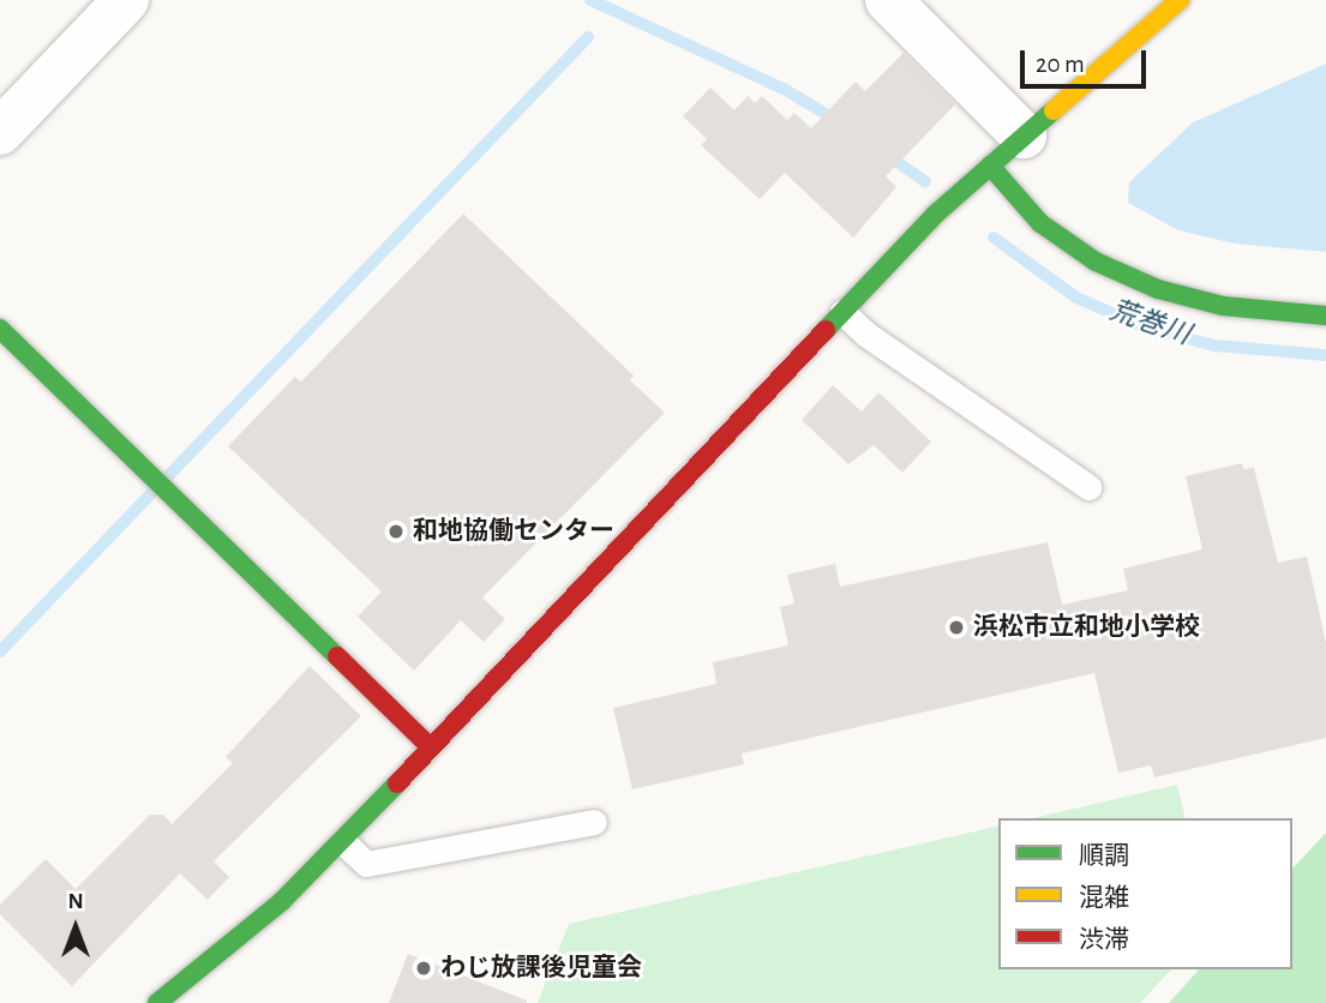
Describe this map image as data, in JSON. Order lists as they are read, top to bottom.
{
  "water": ["荒巻川"],
  "places": ["和地協働センター", "浜松市立和地小学校", "わじ放課後児童会"],
  "legend": ["順調", "混雑", "渋滞"],
  "scale_bar": "20 m",
  "north": "top"
}
